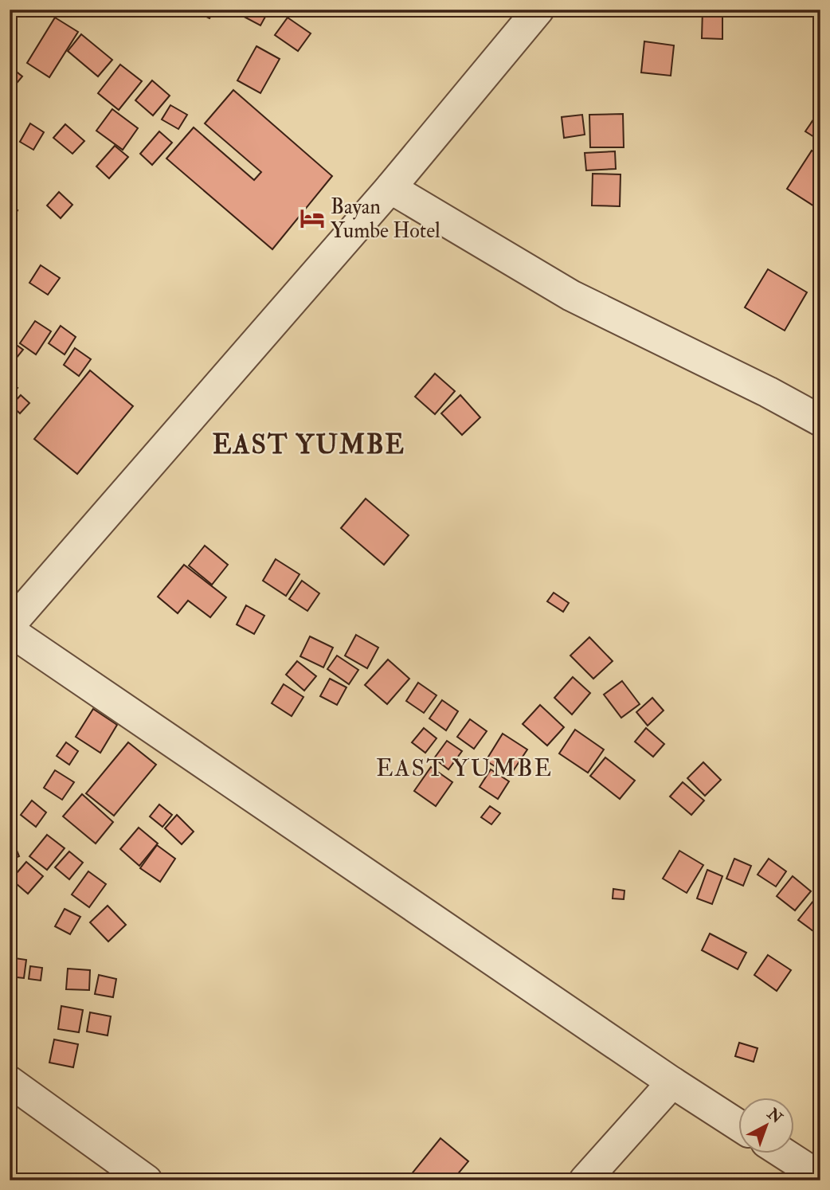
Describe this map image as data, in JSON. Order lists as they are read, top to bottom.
{
  "districts": ["EAST YUMBE", "EAST YUMBE"],
  "places": {
    "hotel": ["Bayan Yumbe Hotel"]
  },
  "north": "top right"
}
